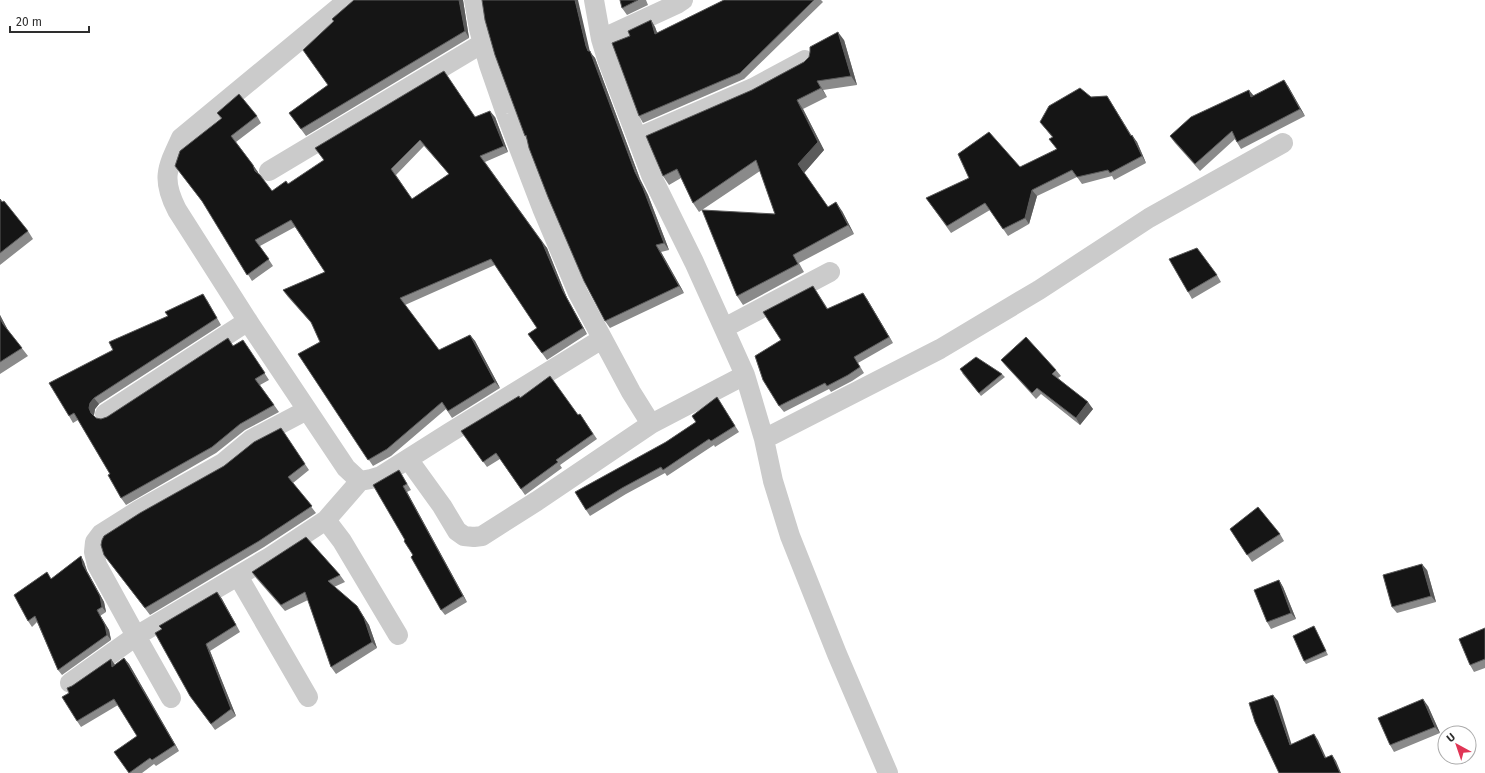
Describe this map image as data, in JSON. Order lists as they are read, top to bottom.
{
  "scale_bar": "20 m",
  "north": "top left"
}
